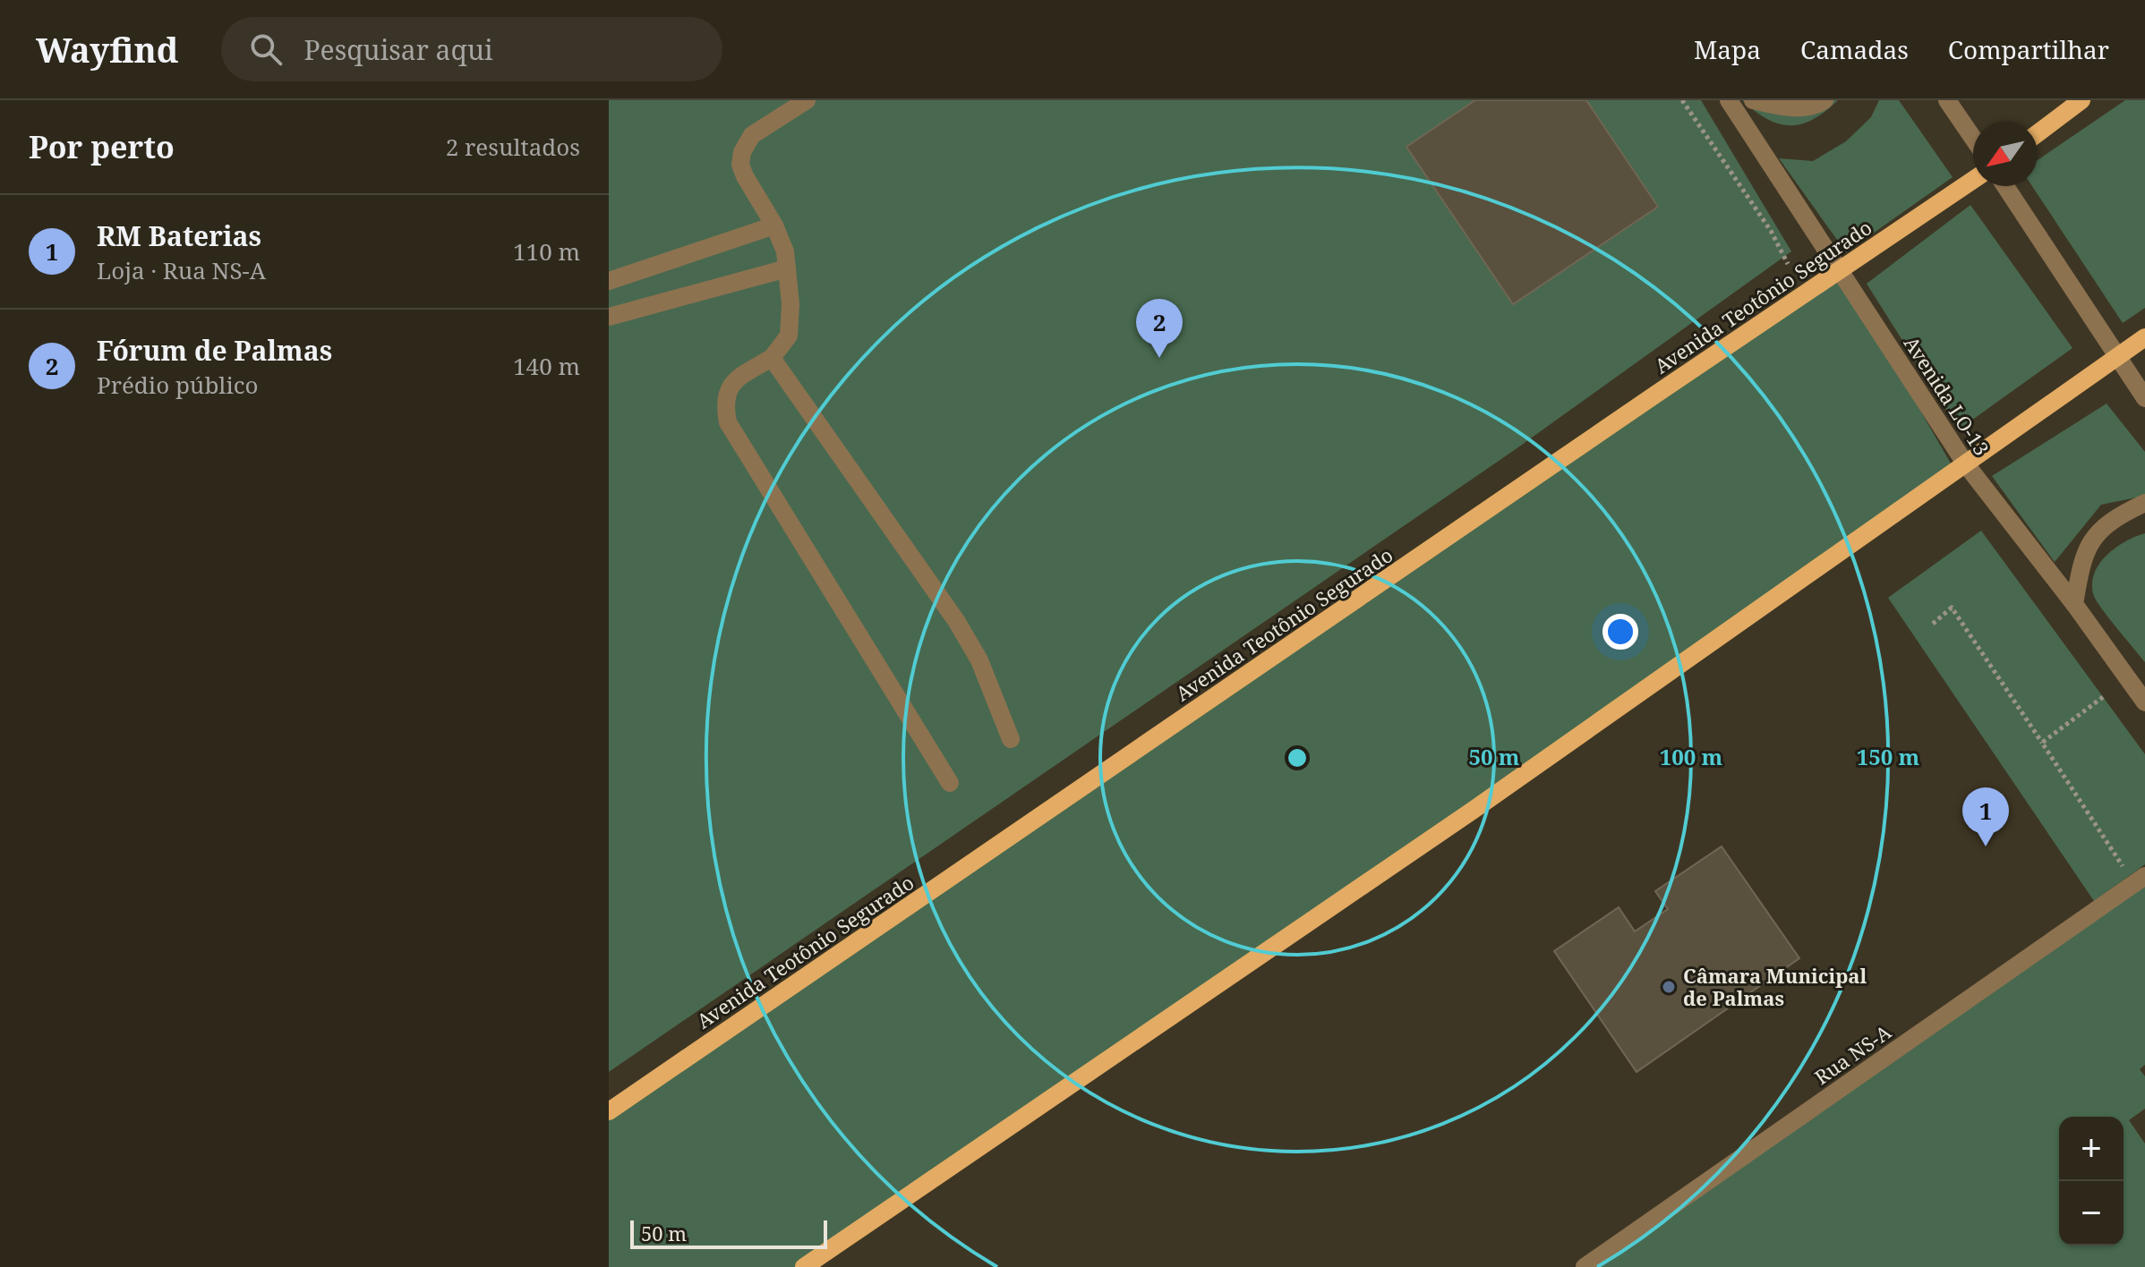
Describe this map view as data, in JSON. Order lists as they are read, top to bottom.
{
  "streets": {
    "main road": ["Avenida Teotônio Segurado"],
    "street": ["Avenida LO-13", "Rua NS-A"]
  },
  "crossings": [
    ["Avenida Teotônio Segurado", "Avenida LO-13"]
  ],
  "places": ["Câmara Municipal de Palmas"],
  "scale_bar": "50 m",
  "north": "bottom left",
  "page": {
    "header": "Wayfind",
    "search": "Pesquisar aqui",
    "nav": ["Mapa", "Camadas", "Compartilhar"],
    "heading": ["Por perto", "2 resultados"],
    "list": [
      {
        "mark": "1",
        "name": "RM Baterias",
        "note": "Loja · Rua NS-A",
        "value": "110 m"
      },
      {
        "mark": "2",
        "name": "Fórum de Palmas",
        "note": "Prédio público",
        "value": "140 m"
      }
    ],
    "pins": ["2", "1"],
    "map_buttons": ["+", "−"],
    "scale": "50 m"
  },
  "rings": ["50 m", "100 m", "150 m"]
}
